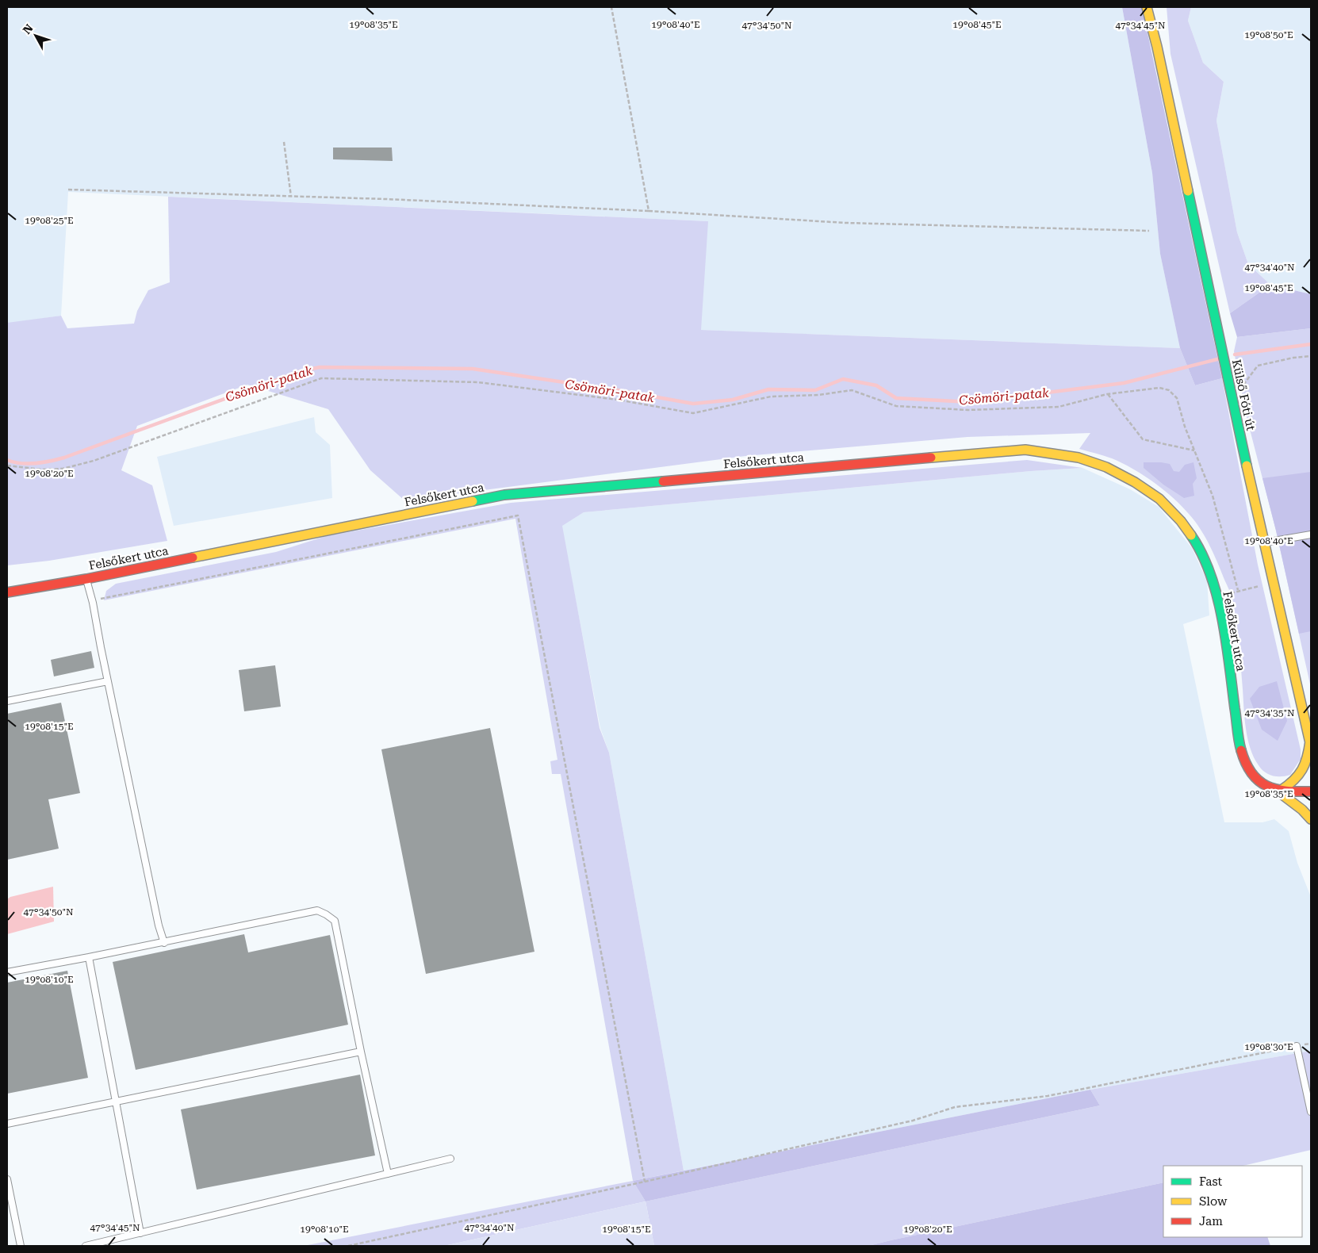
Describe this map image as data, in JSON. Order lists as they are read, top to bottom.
{
  "streets": {
    "street": ["Külső Fóti út", "Felsőkert utca"]
  },
  "water": ["Csömöri-patak"],
  "legend": ["Fast", "Slow", "Jam"],
  "north": "top left",
  "coordinates": [
    "19°08'40\"E",
    "19°08'35\"E",
    "19°08'45\"E",
    "47°34'50\"N",
    "47°34'45\"N",
    "19°08'50\"E",
    "19°08'25\"E",
    "47°34'40\"N",
    "19°08'20\"E",
    "47°34'35\"N",
    "19°08'15\"E",
    "19°08'10\"E",
    "19°08'30\"E"
  ]
}
